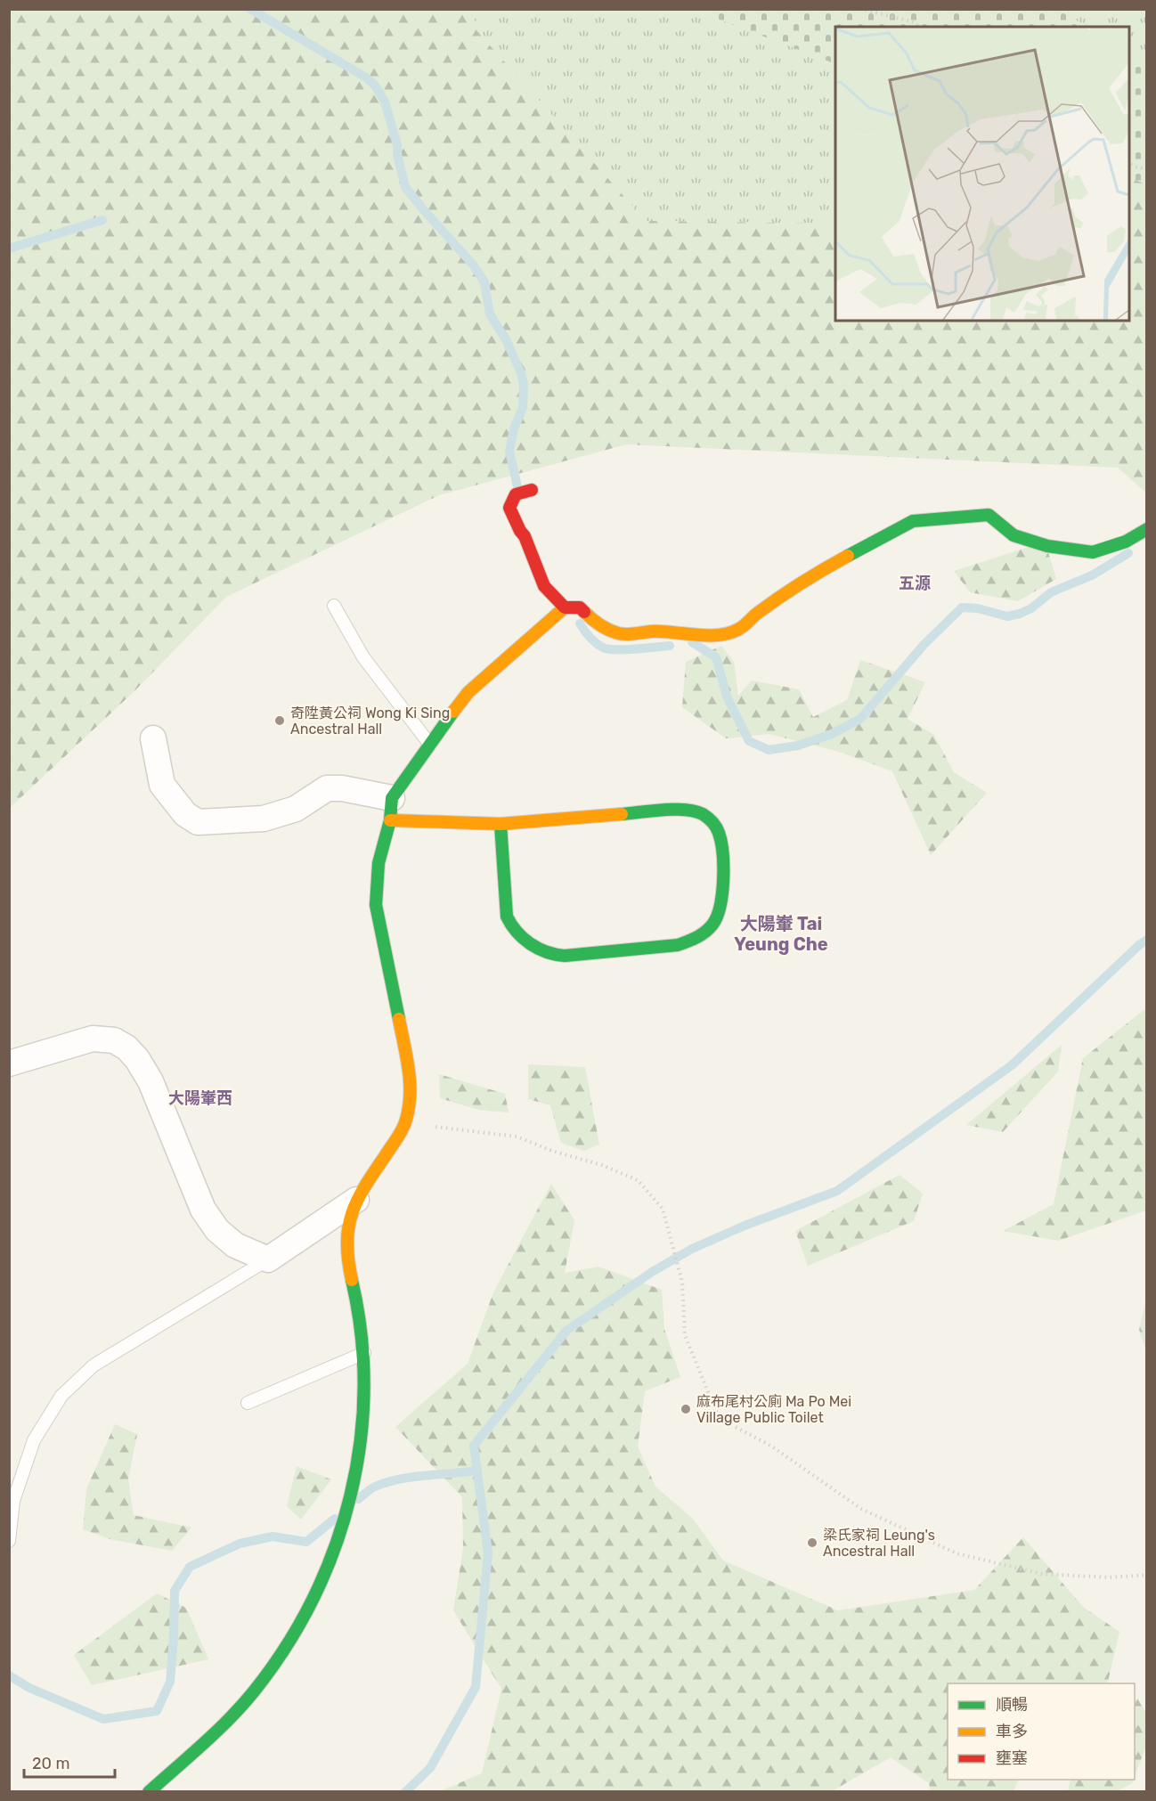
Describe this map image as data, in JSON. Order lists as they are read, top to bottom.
{
  "districts": ["五源", "大陽輋 Tai Yeung Che", "大陽輋西"],
  "places": ["奇陞黃公祠 Wong Ki Sing Ancestral Hall", "麻布尾村公廁 Ma Po Mei Village Public Toilet", "梁氏家祠 Leung's Ancestral Hall"],
  "legend": ["順暢", "車多", "壅塞"],
  "scale_bar": "20 m"
}
